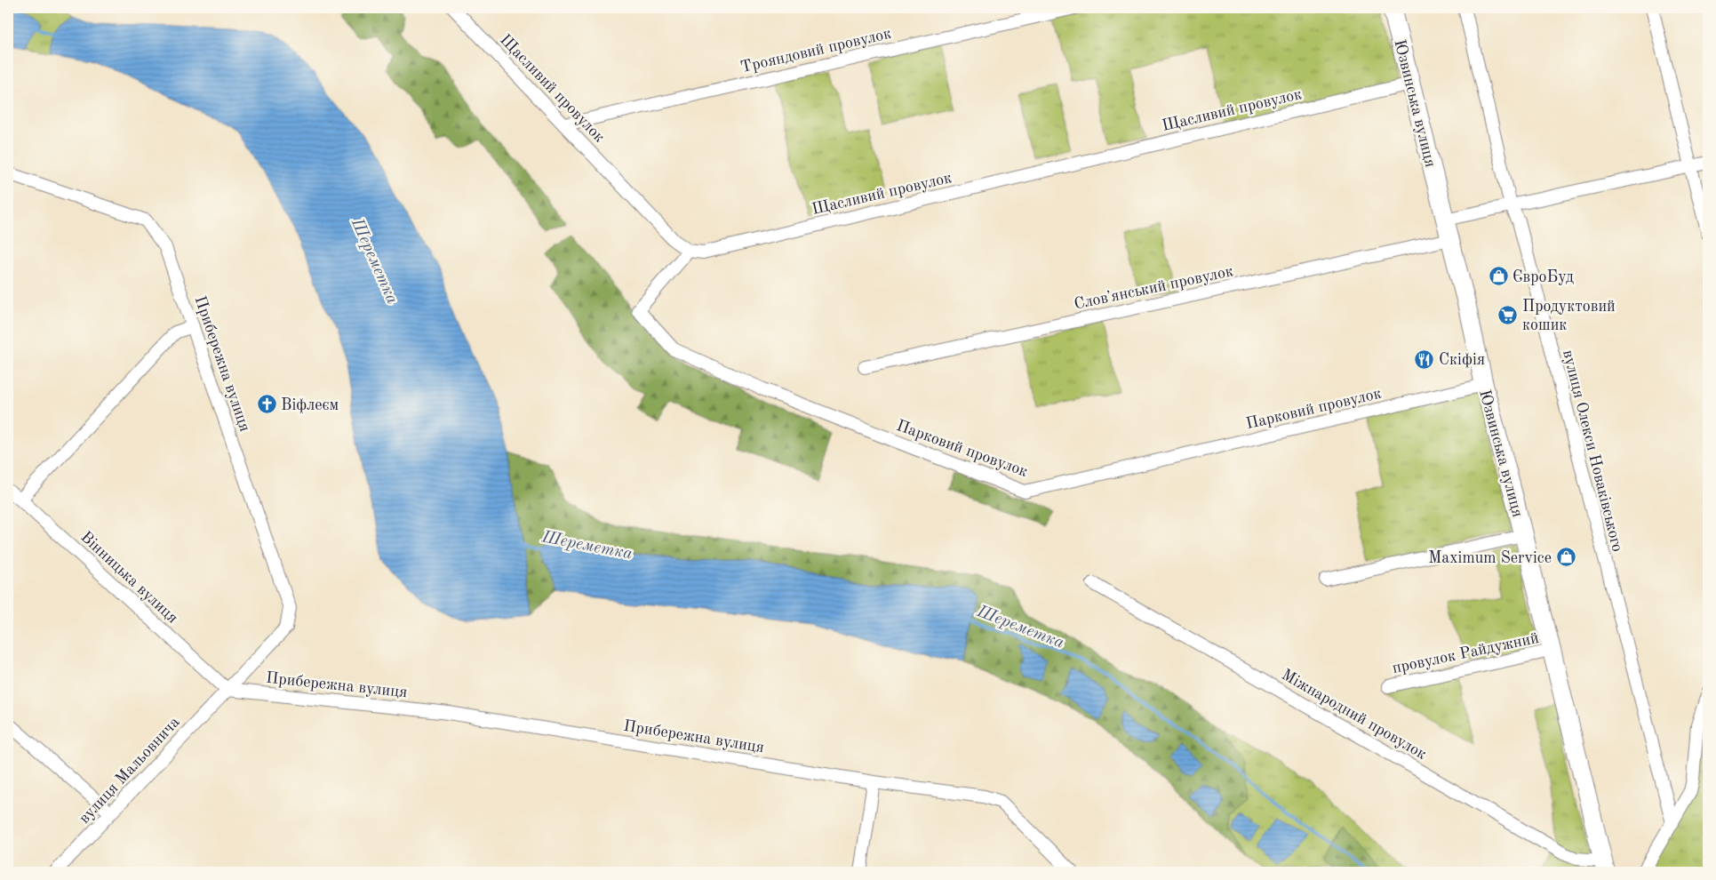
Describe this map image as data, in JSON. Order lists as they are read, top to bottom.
{
  "streets": {
    "main road": ["Юзвинська вулиця"],
    "street": [
      "Трояндовий провулок",
      "Щасливий провулок",
      "Словʼянський провулок",
      "Прибережна вулиця",
      "Парковий провулок",
      "вулиця Олекси Новаківського",
      "Вінницька вулиця",
      "провулок Райдужний",
      "Міжнародний провулок",
      "вулиця Мальовнича"
    ]
  },
  "crossings": [
    ["Трояндовий провулок", "Щасливий провулок"],
    ["Щасливий провулок", "Юзвинська вулиця"],
    ["Щасливий провулок", "Парковий провулок"],
    ["Юзвинська вулиця", "Словʼянський провулок"],
    ["Юзвинська вулиця", "Парковий провулок"],
    ["Юзвинська вулиця", "провулок Райдужний"],
    ["Юзвинська вулиця", "Міжнародний провулок"],
    ["Прибережна вулиця", "Вінницька вулиця"],
    ["Прибережна вулиця", "вулиця Мальовнича"],
    ["Вінницька вулиця", "вулиця Мальовнича"]
  ],
  "water": ["Шереметка"],
  "places": {
    "shop": ["ЄвроБуд", "Maximum Service"],
    "supermarket": ["Продуктовий кошик"],
    "restaurant": ["Скіфія"],
    "church": ["Віфлеєм"]
  }
}
